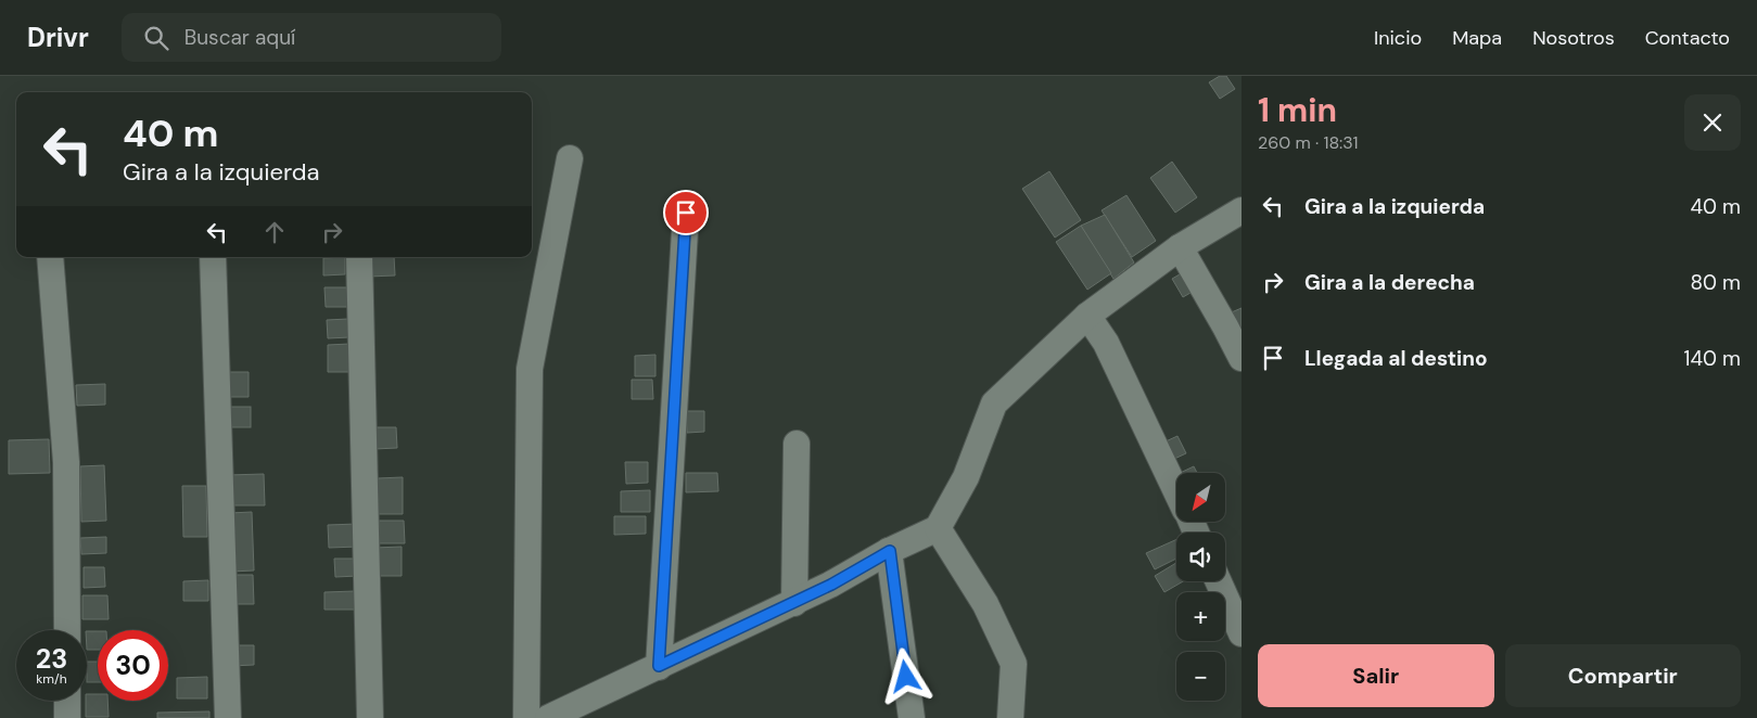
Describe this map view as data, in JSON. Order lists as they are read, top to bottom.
{
  "north": "bottom left",
  "page": {
    "header": "Drivr",
    "search": "Buscar aquí",
    "nav": [
      "Inicio",
      "Mapa",
      "Nosotros",
      "Contacto"
    ],
    "heading": ["1 min", "260 m · 18:31"],
    "turn": ["40 m", "Gira a la izquierda"],
    "list": [
      {
        "name": "Gira a la izquierda",
        "value": "40 m"
      },
      {
        "name": "Gira a la derecha",
        "value": "80 m"
      },
      {
        "name": "Llegada al destino",
        "value": "140 m"
      }
    ],
    "map_buttons": ["+", "−"],
    "speed": "23 km/h",
    "limit": "30",
    "buttons": ["Salir", "Compartir"]
  }
}
